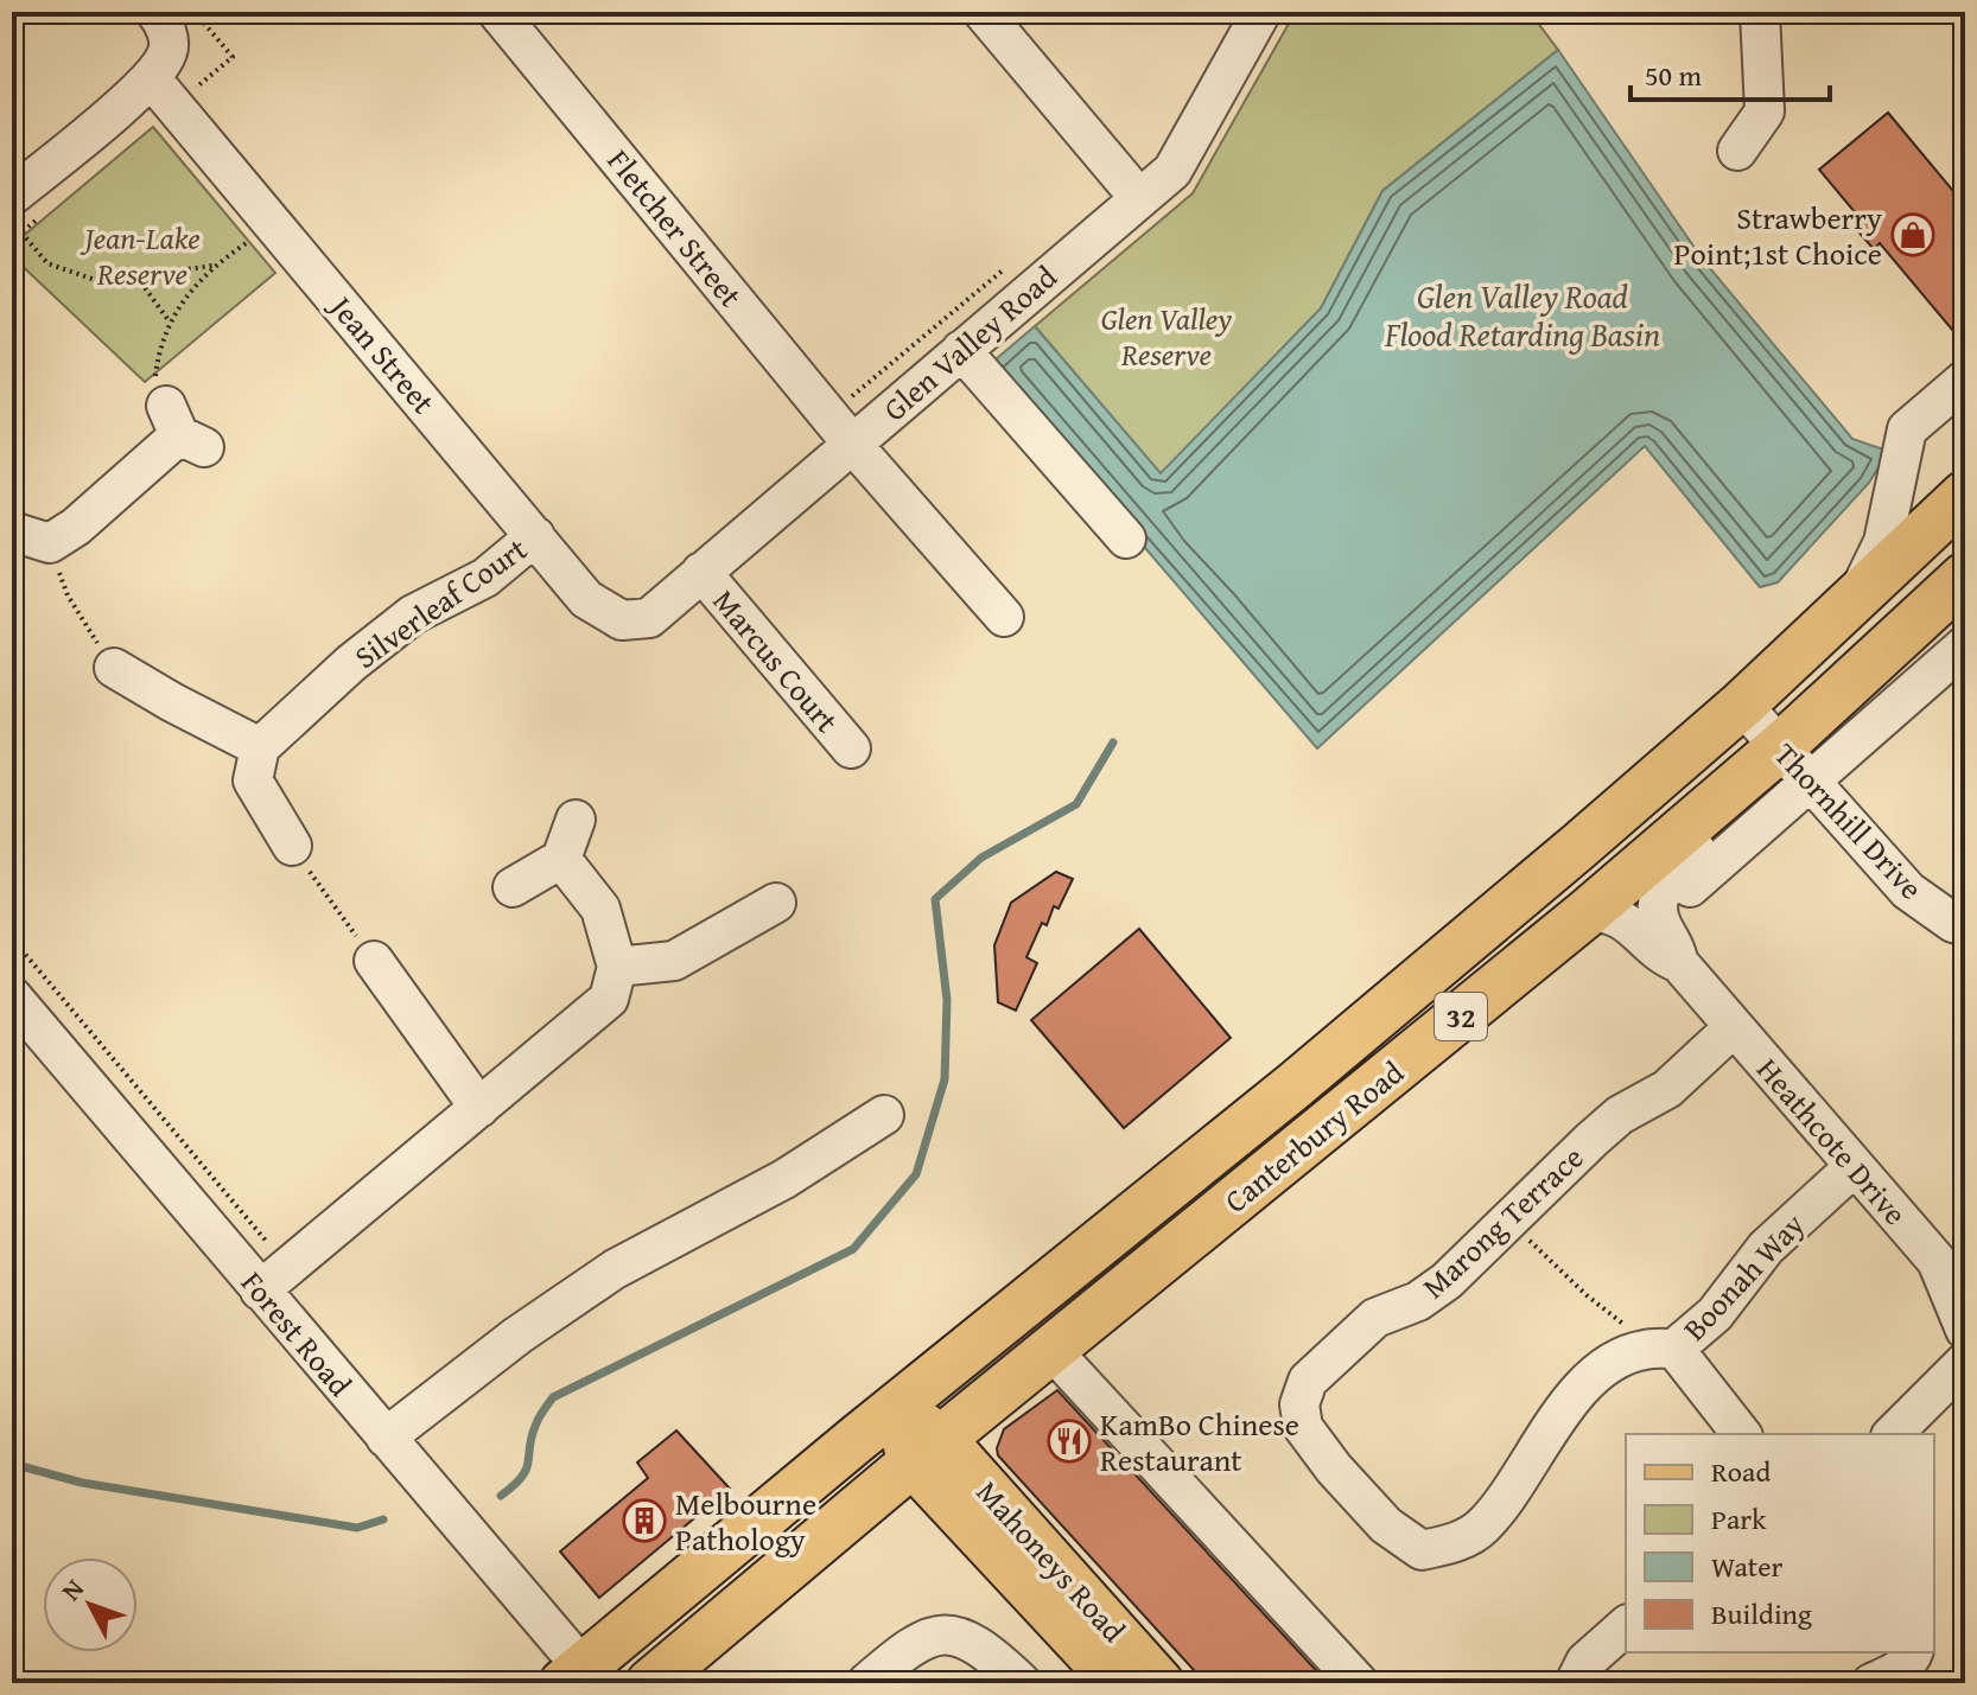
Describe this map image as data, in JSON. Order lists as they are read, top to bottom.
{
  "streets": {
    "main road": ["32", "Canterbury Road", "Mahoneys Road"],
    "street": [
      "Fletcher Street",
      "Glen Valley Road",
      "Jean Street",
      "Silverleaf Court",
      "Marcus Court",
      "Thornhill Drive",
      "Heathcote Drive",
      "Marong Terrace",
      "Boonah Way",
      "Forest Road"
    ]
  },
  "crossings": [
    ["Fletcher Street", "Glen Valley Road"],
    ["Glen Valley Road", "Jean Street"],
    ["Glen Valley Road", "Marcus Court"],
    ["Jean Street", "Silverleaf Court"],
    ["Thornhill Drive", "Canterbury Road"],
    ["Thornhill Drive", "Heathcote Drive"],
    ["Canterbury Road", "Heathcote Drive"],
    ["Canterbury Road", "Forest Road"],
    ["Canterbury Road", "Mahoneys Road"],
    ["Heathcote Drive", "Marong Terrace"],
    ["Heathcote Drive", "Boonah Way"],
    ["Marong Terrace", "Boonah Way"]
  ],
  "water": ["Glen Valley Road Flood Retarding Basin"],
  "parks": ["Jean-Lake Reserve", "Glen Valley Reserve"],
  "places": {
    "shop": ["Strawberry Point;1st Choice"],
    "restaurant": ["KamBo Chinese Restaurant"],
    "building": ["Melbourne Pathology"]
  },
  "legend": [
    "Road",
    "Park",
    "Water",
    "Building"
  ],
  "scale_bar": "50 m",
  "north": "top left"
}
